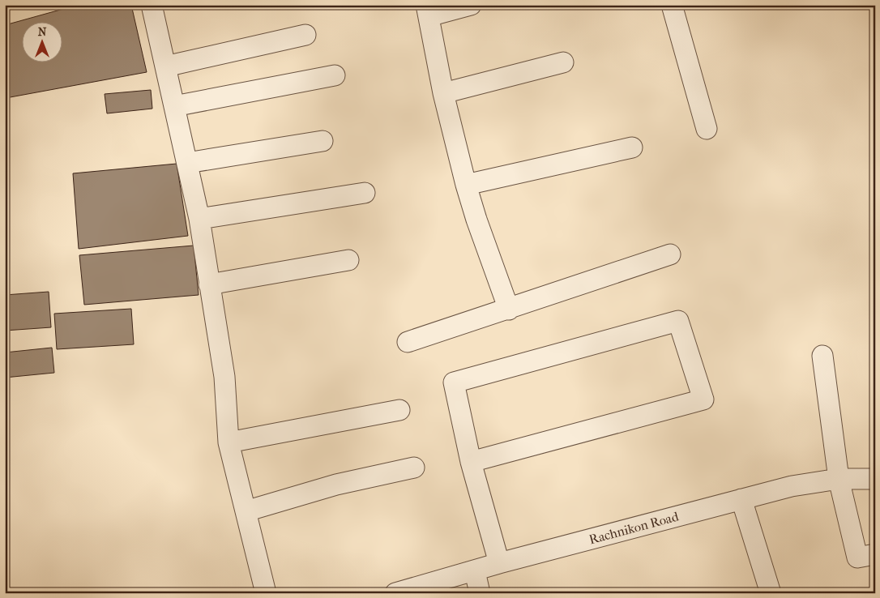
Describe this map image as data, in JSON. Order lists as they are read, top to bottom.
{
  "streets": {
    "street": ["Rachnikon Road"]
  },
  "north": "top"
}
